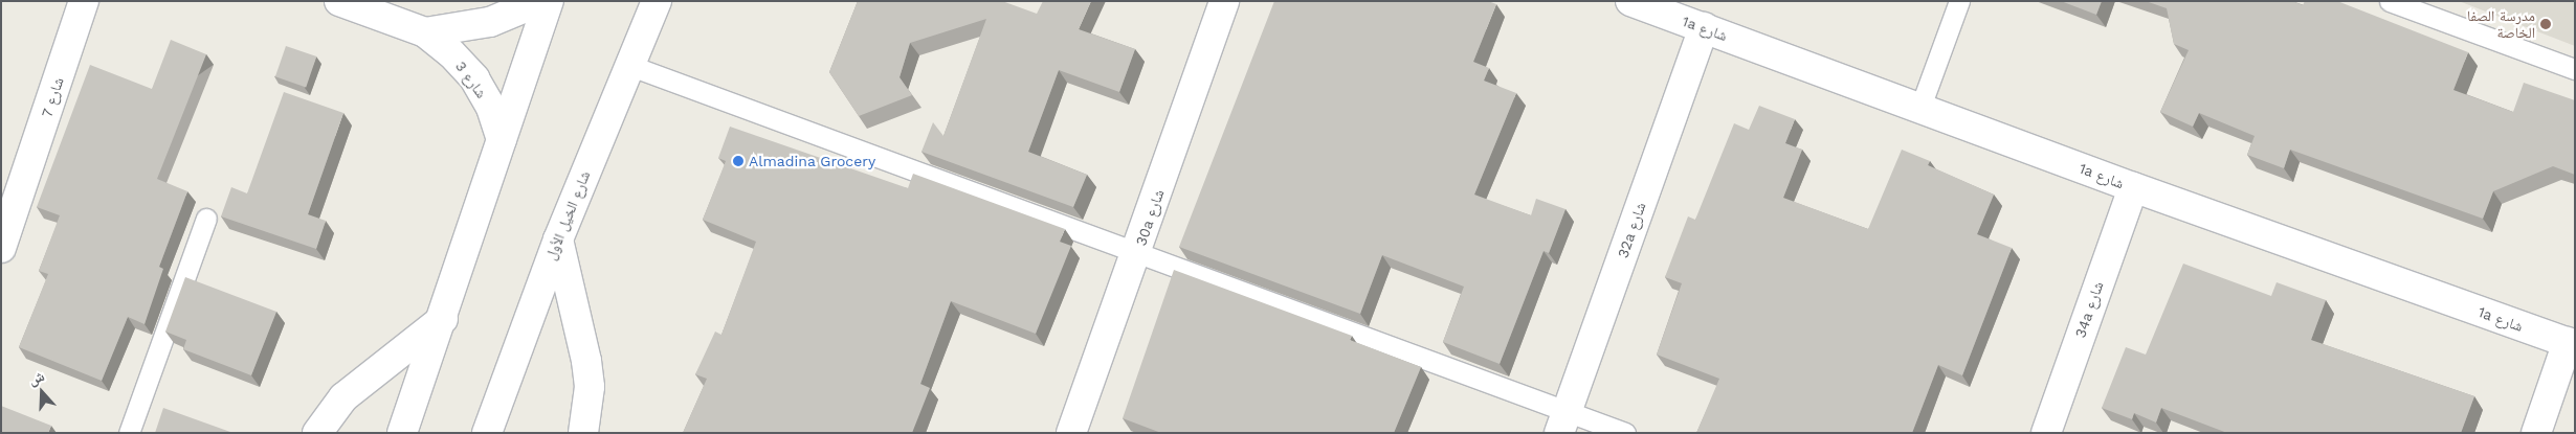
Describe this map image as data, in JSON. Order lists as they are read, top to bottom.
{
  "streets": {
    "street": [
      "1a شارع",
      "شارع 3",
      "شارع 7",
      "شارع الخيل الأول",
      "30a شارع",
      "32a شارع",
      "34a شارع"
    ]
  },
  "crossings": [
    ["1a شارع", "32a شارع"],
    ["1a شارع", "34a شارع"]
  ],
  "places": ["مدرسة الصفا الخاصة", "Almadina Grocery"],
  "north": "top"
}
